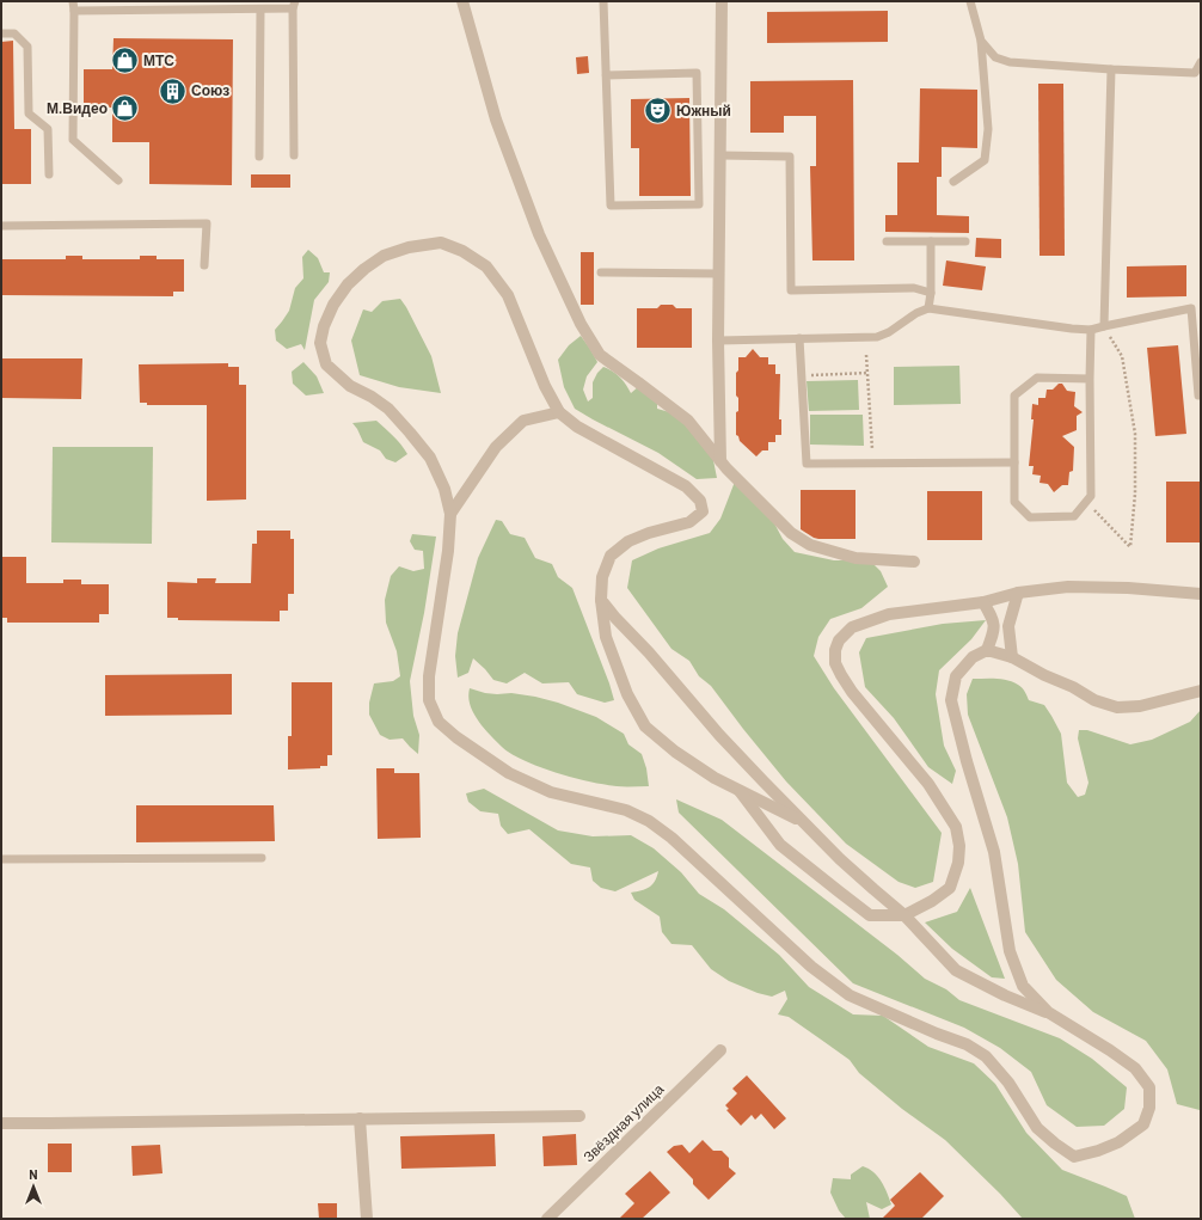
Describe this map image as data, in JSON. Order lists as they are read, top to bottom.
{
  "streets": {
    "street": ["Звёздная улица"]
  },
  "places": {
    "shop": ["МТС", "М.Видео"],
    "building": ["Союз"],
    "theatre": ["Южный"]
  },
  "north": "top"
}
